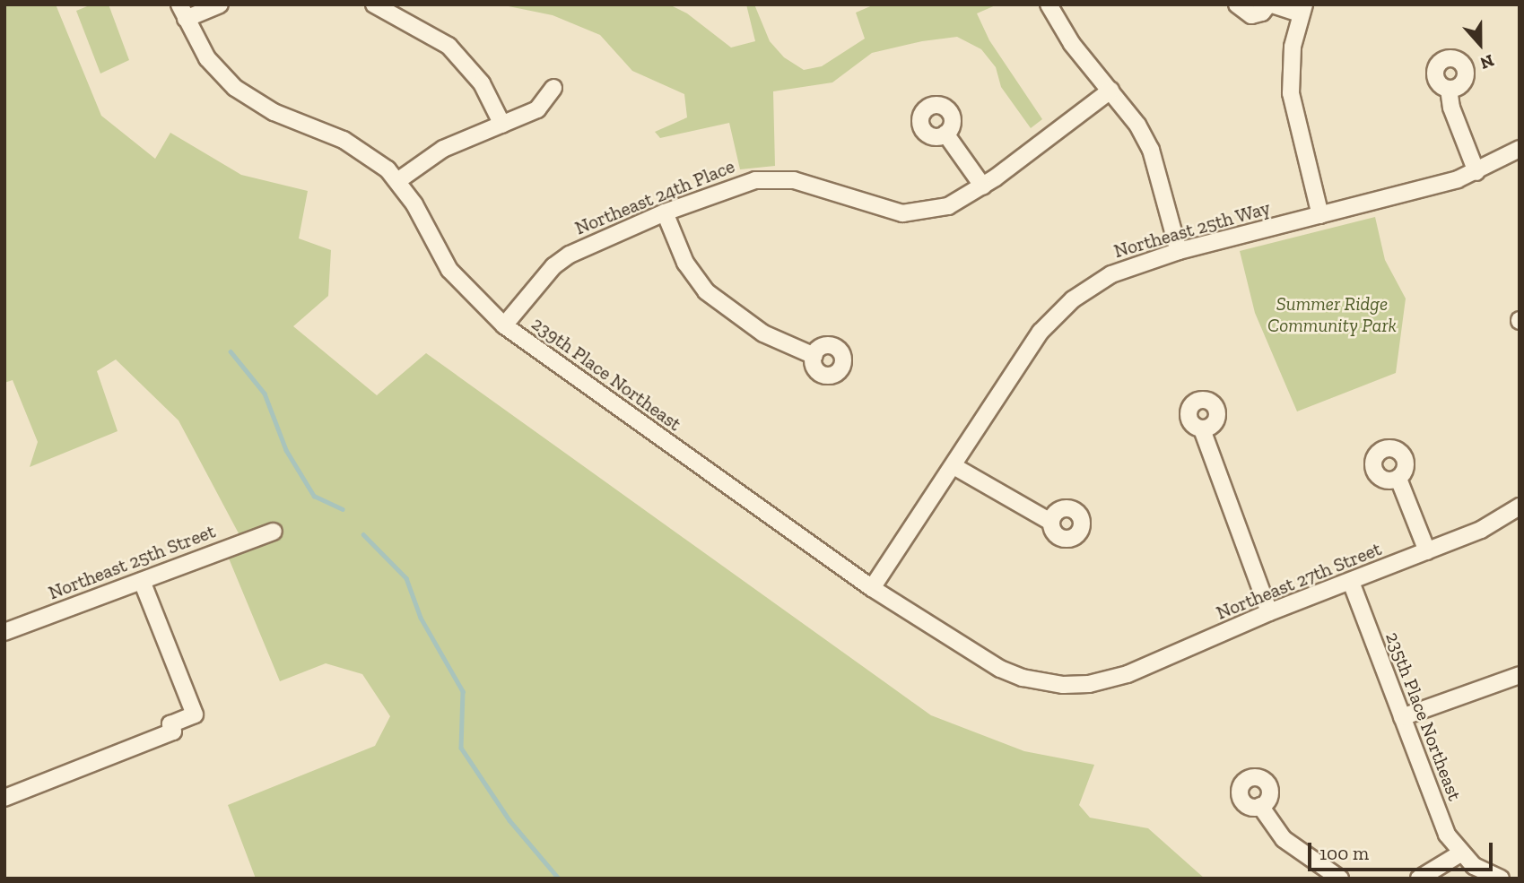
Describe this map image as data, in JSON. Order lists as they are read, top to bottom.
{
  "streets": {
    "street": [
      "Northeast 24th Place",
      "Northeast 25th Way",
      "239th Place Northeast",
      "Northeast 25th Street",
      "Northeast 27th Street",
      "235th Place Northeast"
    ]
  },
  "crossings": [
    ["Northeast 24th Place", "239th Place Northeast"],
    ["Northeast 25th Way", "239th Place Northeast"],
    ["239th Place Northeast", "Northeast 27th Street"],
    ["Northeast 27th Street", "235th Place Northeast"]
  ],
  "parks": ["Summer Ridge Community Park"],
  "scale_bar": "100 m",
  "north": "bottom"
}
